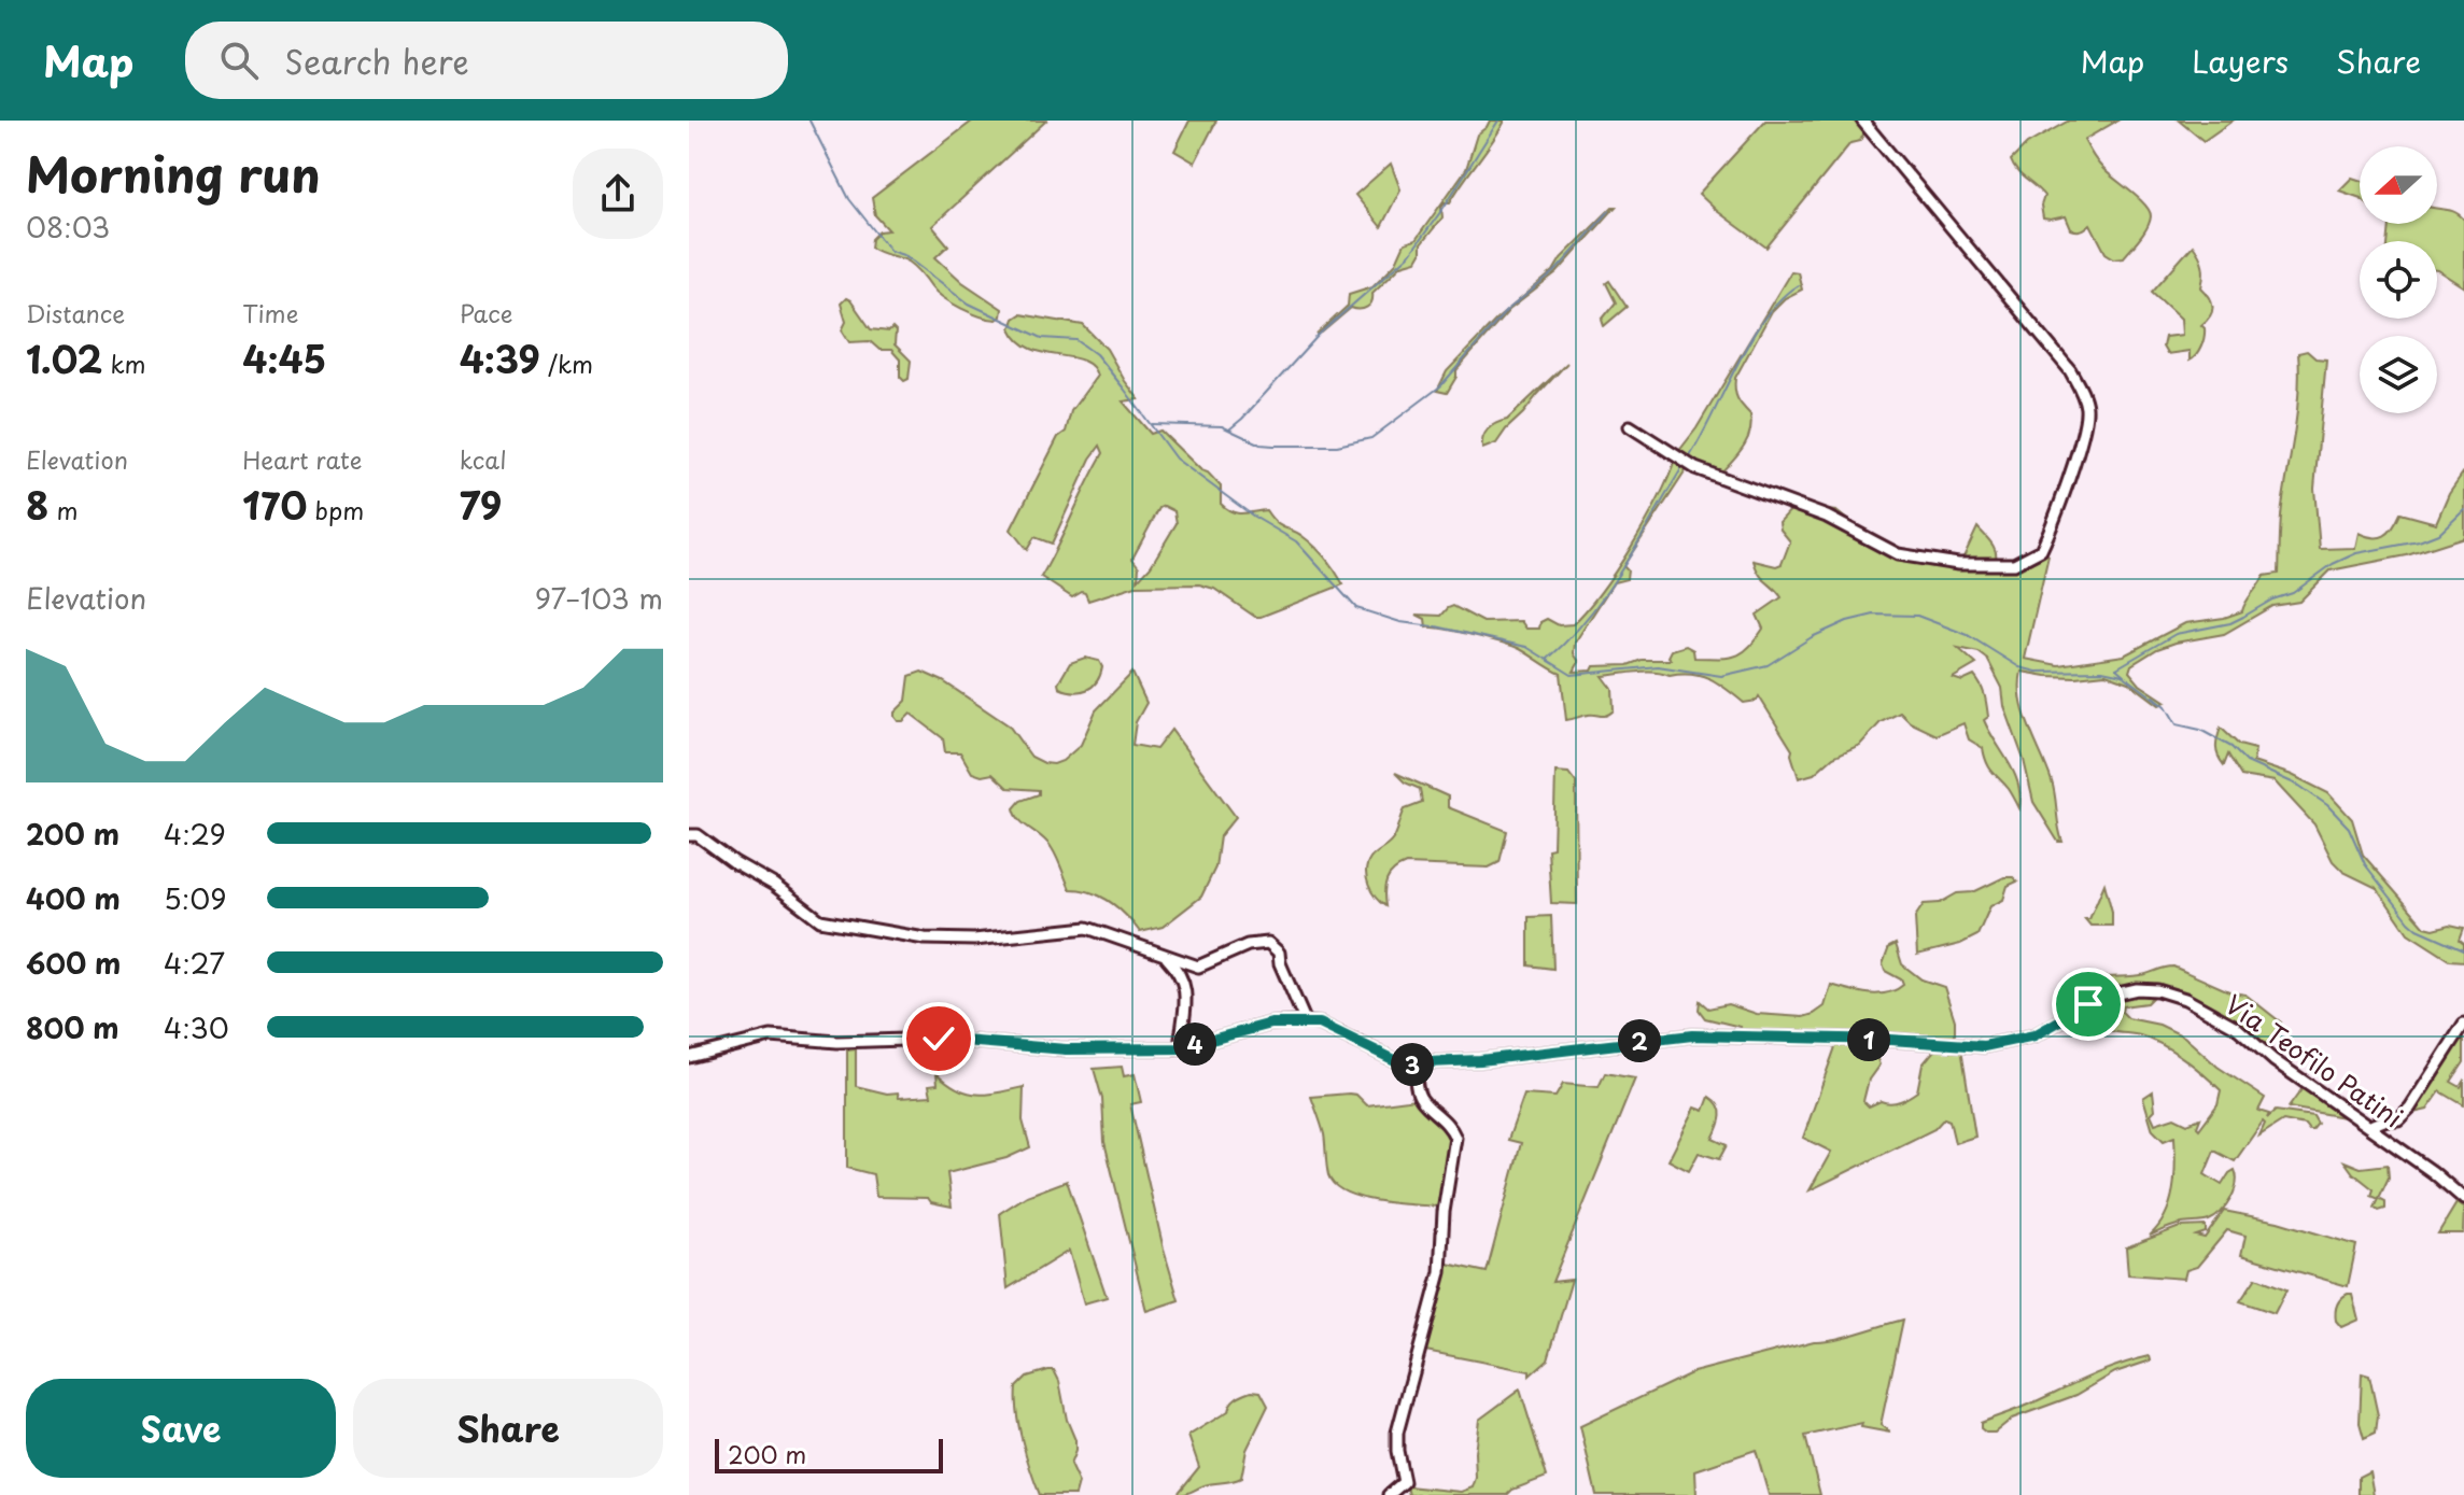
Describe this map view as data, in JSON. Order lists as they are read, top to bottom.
{
  "streets": {
    "street": ["Via Teofilo Patini"]
  },
  "scale_bar": "200 m",
  "north": "left",
  "page": {
    "header": "Map",
    "search": "Search here",
    "nav": ["Map", "Layers", "Share"],
    "heading": ["Morning run", "08:03"],
    "stats": [
      ["Distance", "1.02 km"],
      ["Time", "4:45"],
      ["Pace", "4:39 /km"],
      ["Elevation", "8 m"],
      ["Heart rate", "170 bpm"],
      ["kcal", "79"]
    ],
    "chart": ["Elevation", "97–103 m"],
    "list": [
      {
        "name": "200 m",
        "note": "4:29"
      },
      {
        "name": "400 m",
        "note": "5:09"
      },
      {
        "name": "600 m",
        "note": "4:27"
      },
      {
        "name": "800 m",
        "note": "4:30"
      }
    ],
    "pins": [
      "1",
      "2",
      "4",
      "3"
    ],
    "buttons": ["Save", "Share"],
    "scale": "200 m"
  }
}
